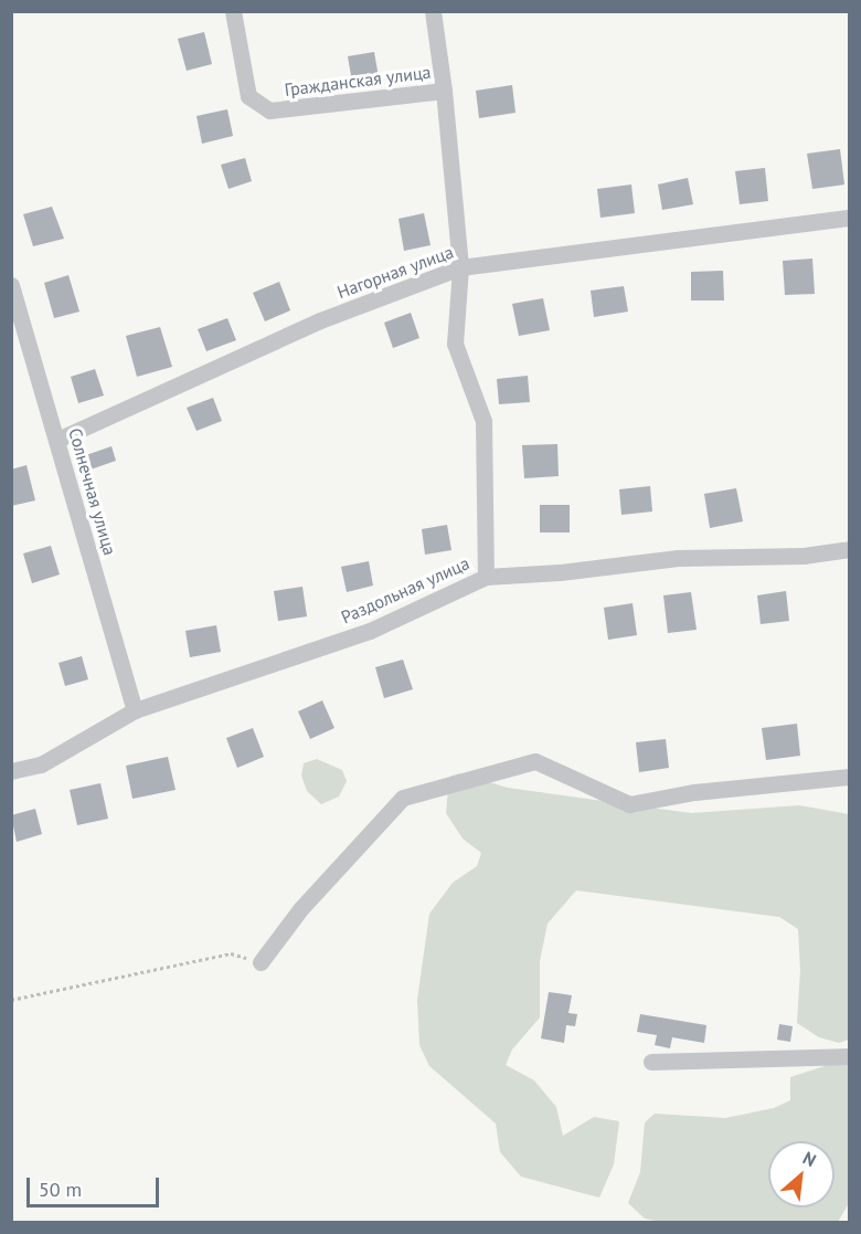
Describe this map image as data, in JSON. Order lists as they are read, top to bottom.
{
  "streets": {
    "street": [
      "Гражданская улица",
      "Нагорная улица",
      "Солнечная улица",
      "Раздольная улица"
    ]
  },
  "crossings": [
    ["Нагорная улица", "Солнечная улица"],
    ["Солнечная улица", "Раздольная улица"]
  ],
  "scale_bar": "50 m",
  "north": "top right"
}
